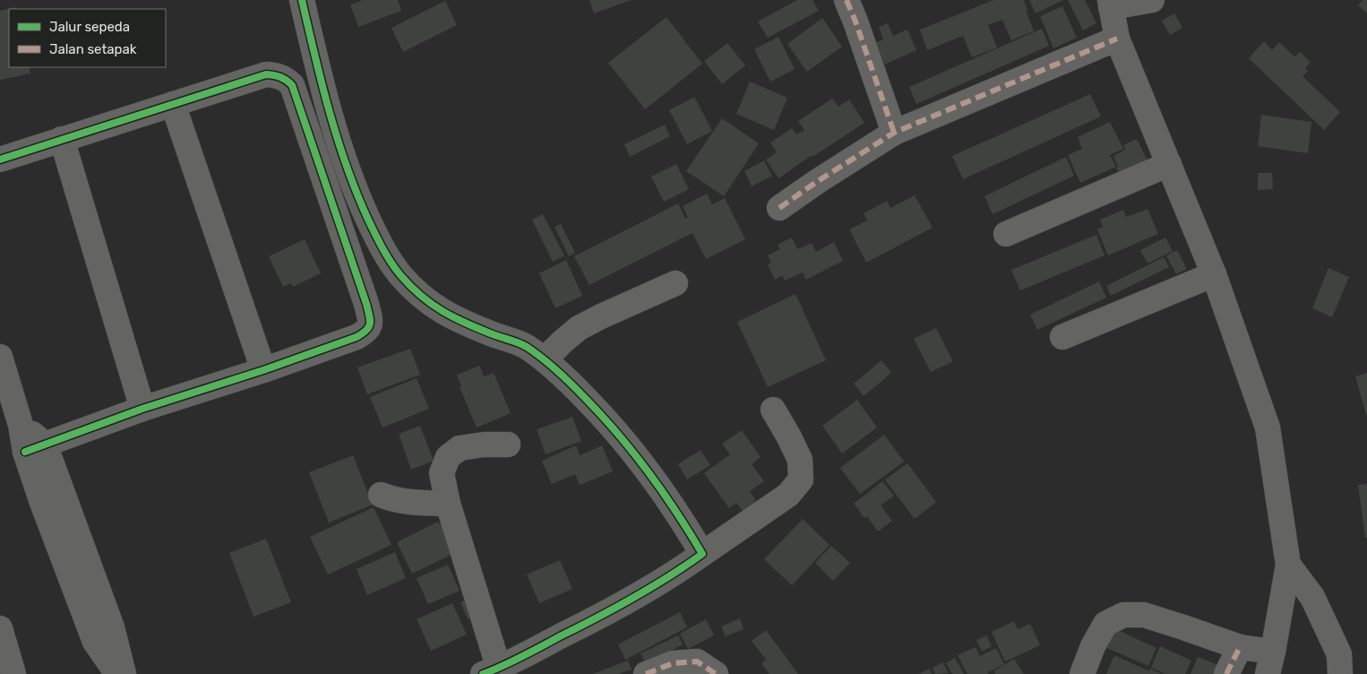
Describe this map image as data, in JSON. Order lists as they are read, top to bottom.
{
  "legend": ["Jalur sepeda", "Jalan setapak"]
}
